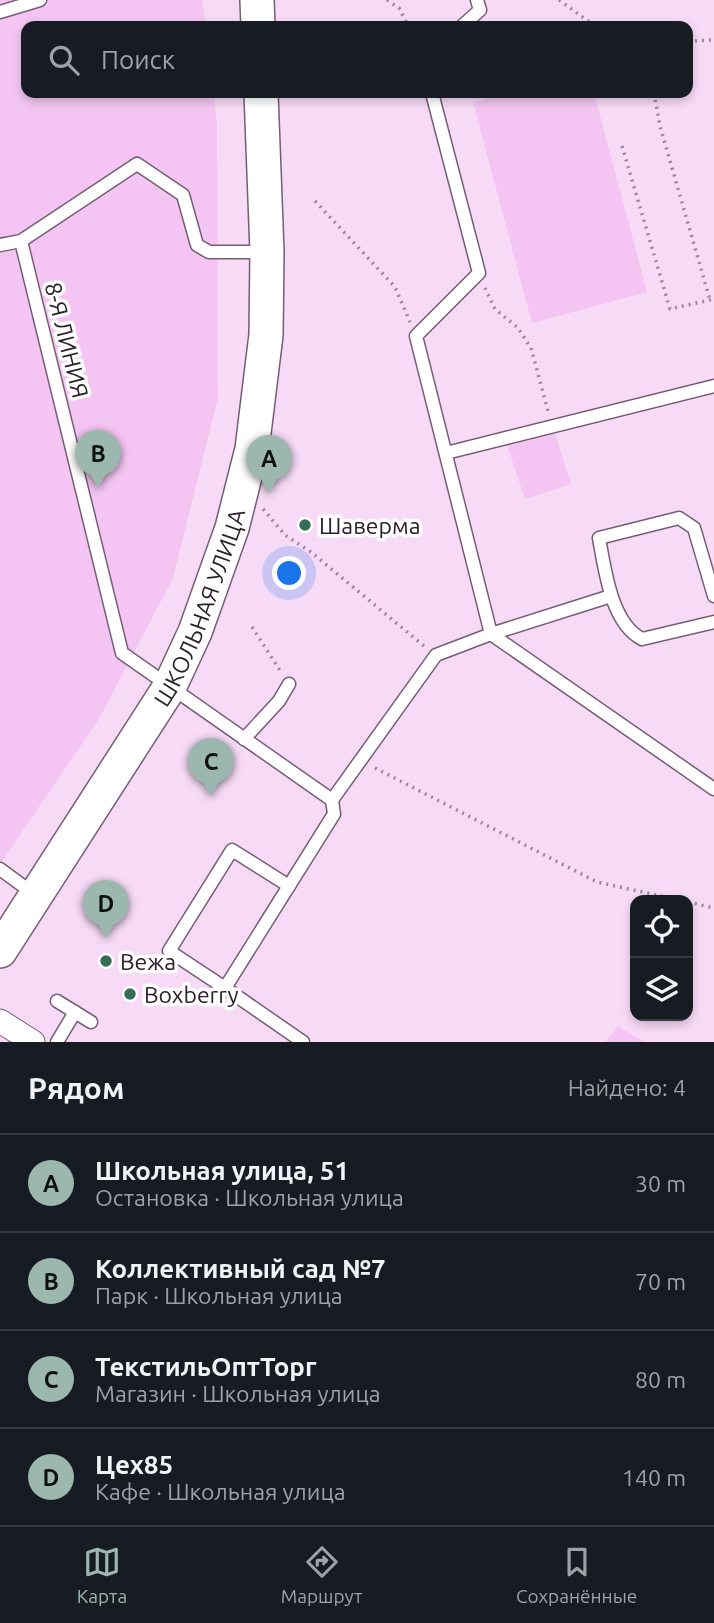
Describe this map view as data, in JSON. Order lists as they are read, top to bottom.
{
  "streets": {
    "street": ["ШКОЛЬНАЯ УЛИЦА"],
    "lane": ["8-Я ЛИНИЯ"]
  },
  "crossings": [
    ["8-Я ЛИНИЯ", "ШКОЛЬНАЯ УЛИЦА"]
  ],
  "places": ["Шаверма", "Вежа", "Boxberry"],
  "page": {
    "search": "Поиск",
    "pins": [
      "B",
      "A",
      "C",
      "D"
    ],
    "heading": ["Рядом", "Найдено: 4"],
    "list": [
      {
        "mark": "A",
        "name": "Школьная улица, 51",
        "note": "Остановка · Школьная улица",
        "value": "30 m"
      },
      {
        "mark": "B",
        "name": "Коллективный сад №7",
        "note": "Парк · Школьная улица",
        "value": "70 m"
      },
      {
        "mark": "C",
        "name": "ТекстильОптТорг",
        "note": "Магазин · Школьная улица",
        "value": "80 m"
      },
      {
        "mark": "D",
        "name": "Цех85",
        "note": "Кафе · Школьная улица",
        "value": "140 m"
      }
    ],
    "nav": ["Карта", "Маршрут", "Сохранённые"]
  }
}
